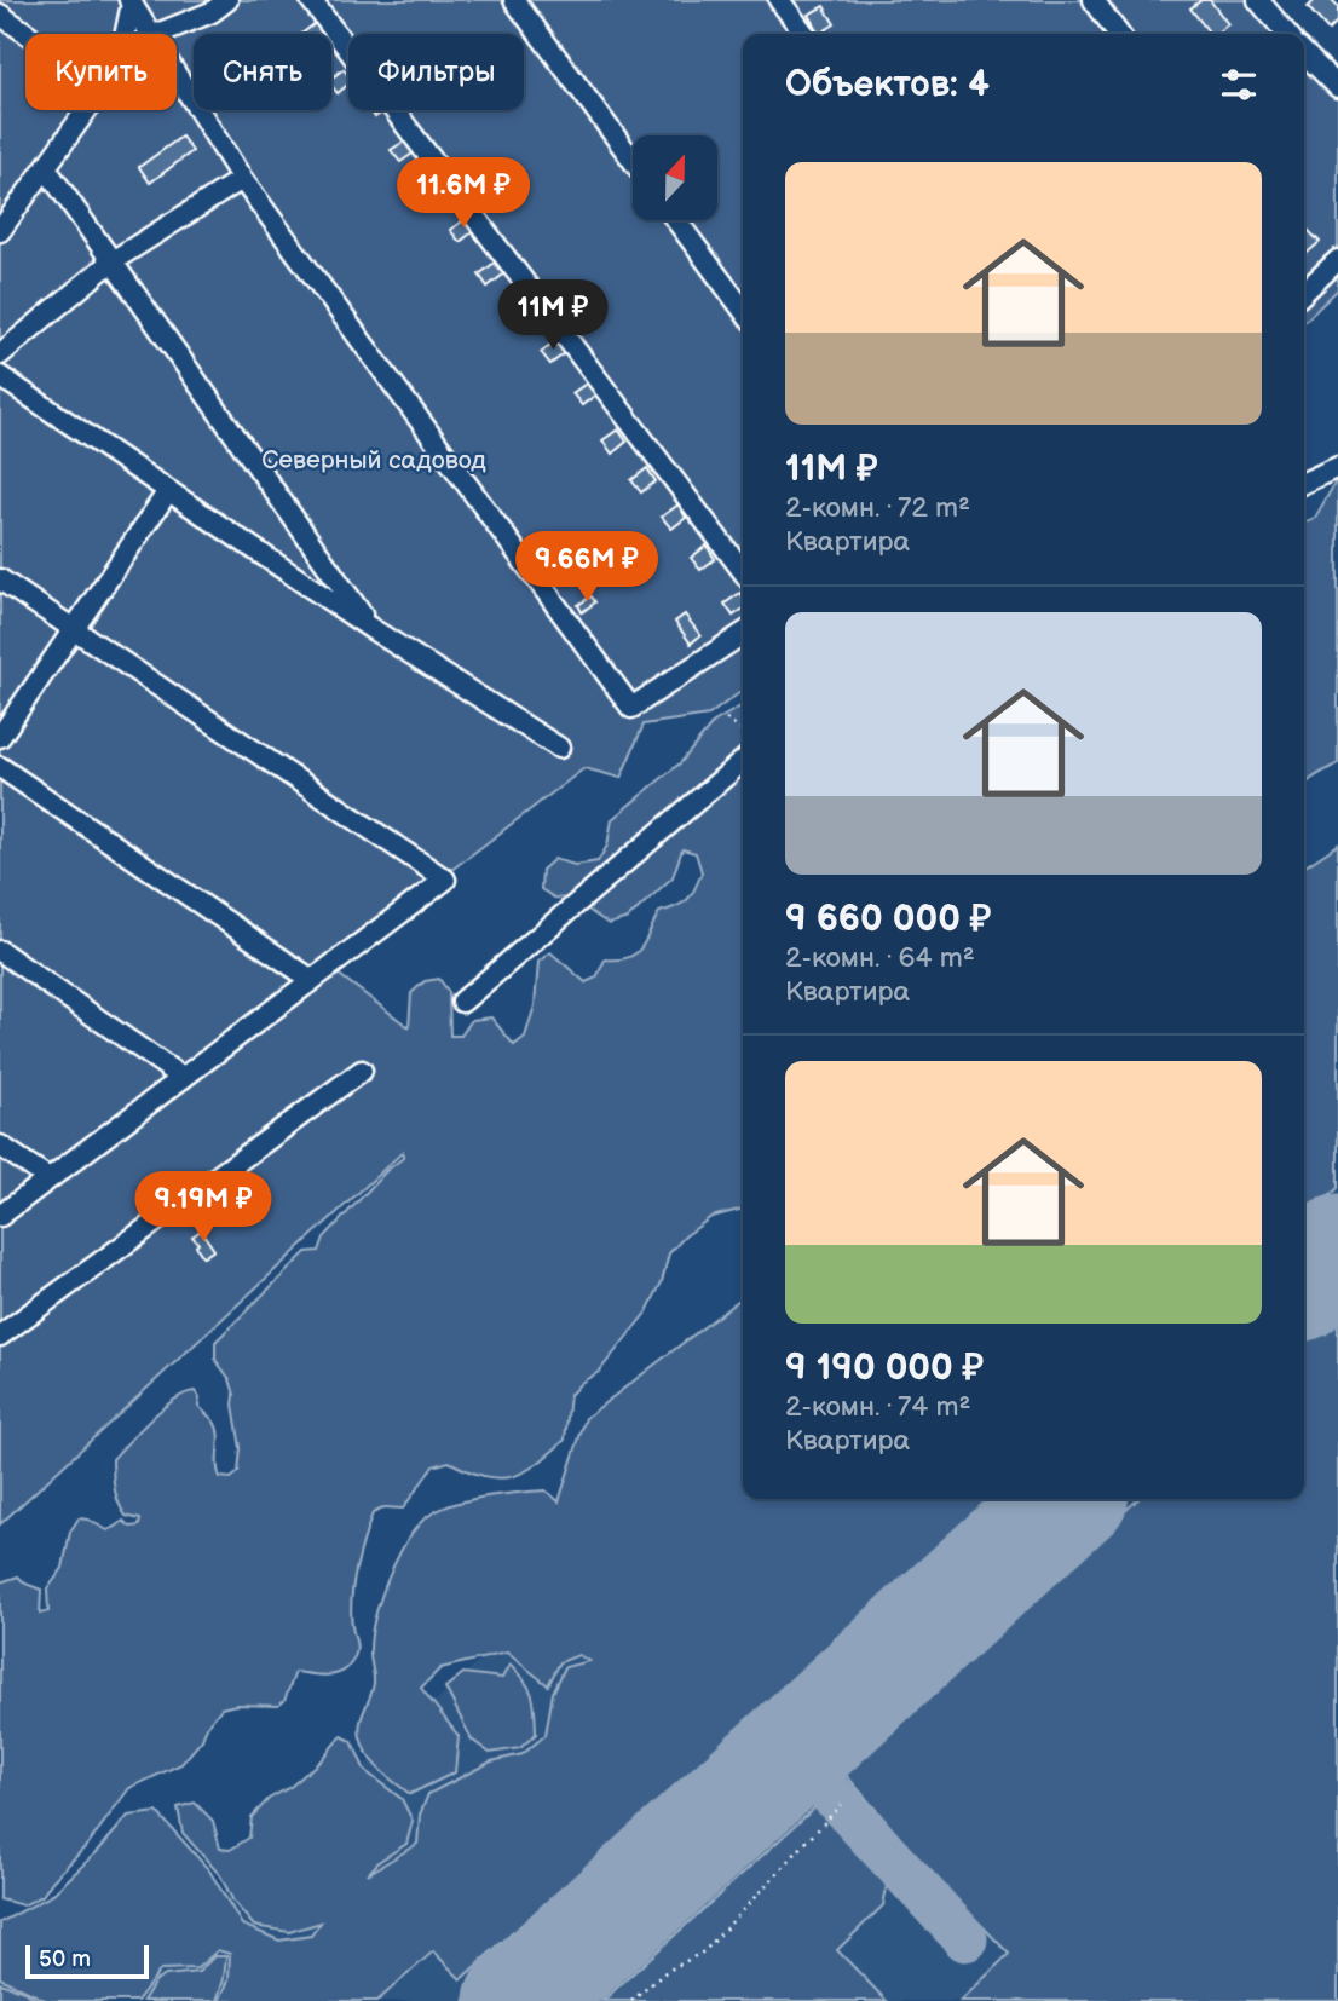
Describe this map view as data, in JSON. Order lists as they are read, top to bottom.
{
  "parks": ["Северный садовод"],
  "scale_bar": "50 m",
  "north": "top",
  "page": {
    "chip": ["Купить", "Снять", "Фильтры"],
    "heading": "Объектов: 4",
    "list": [
      {
        "name": "11M ₽",
        "note": "2-комн. · 72 m² · Квартира"
      },
      {
        "name": "9 660 000 ₽",
        "note": "2-комн. · 64 m² · Квартира"
      },
      {
        "name": "9 190 000 ₽",
        "note": "2-комн. · 74 m² · Квартира"
      }
    ],
    "price": [
      "11.6M ₽",
      "11M ₽",
      "9.66M ₽",
      "9.19M ₽"
    ],
    "scale": "50 m"
  }
}
